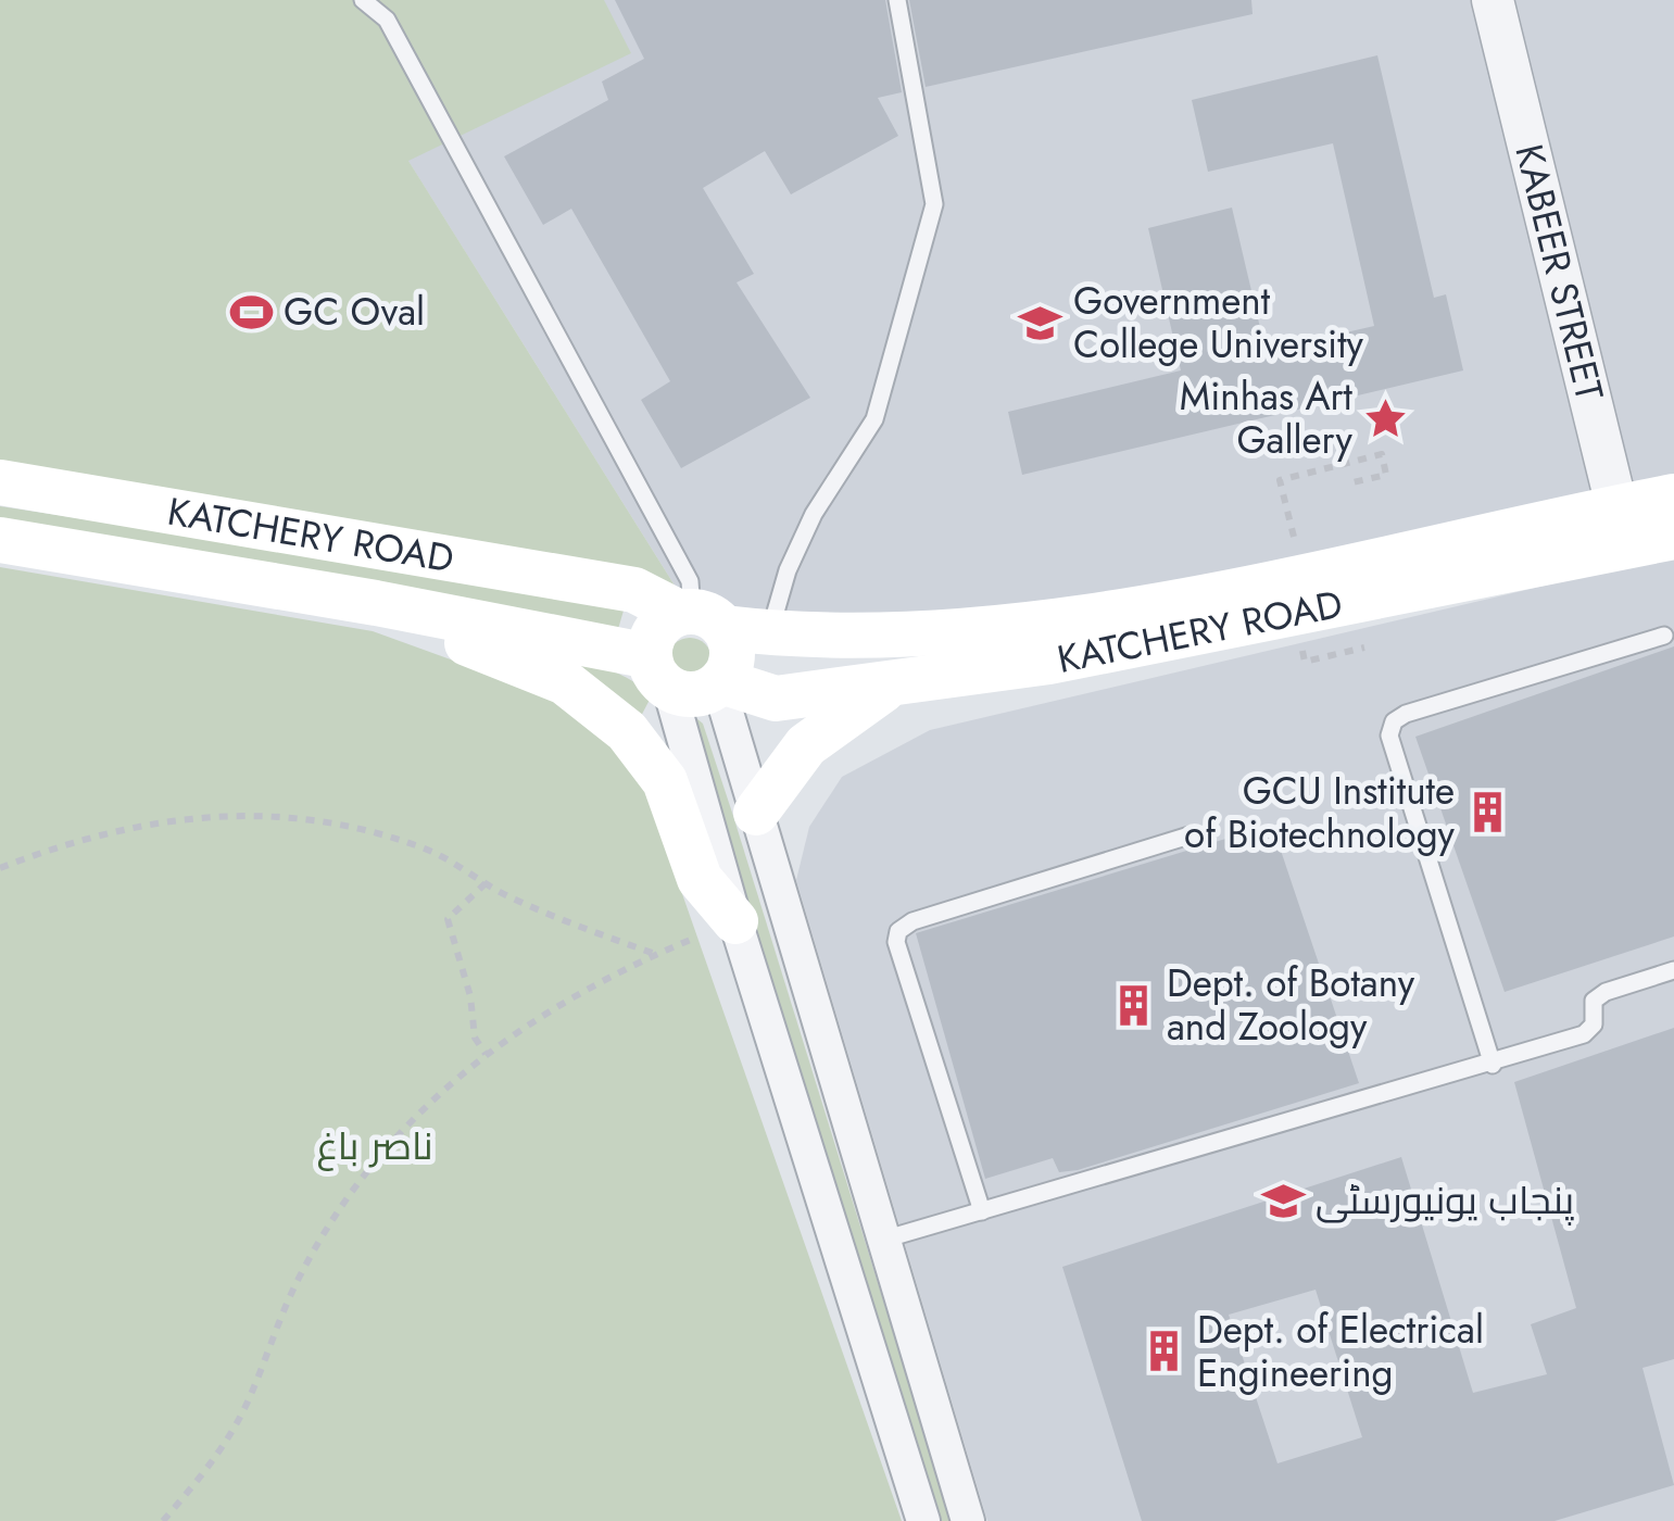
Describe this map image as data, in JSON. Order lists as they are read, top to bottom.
{
  "streets": {
    "main road": ["KATCHERY ROAD"],
    "street": ["KABEER STREET"]
  },
  "crossings": [
    ["KABEER STREET", "KATCHERY ROAD"]
  ],
  "parks": ["ناصر باغ"],
  "places": {
    "sports": ["GC Oval"],
    "school or university": ["Government College University", "پنجاب یونیورسٹی"],
    "place": ["Minhas Art Gallery"],
    "building": ["GCU Institute of Biotechnology", "Dept. of Botany and Zoology", "Dept. of Electrical Engineering"]
  }
}
